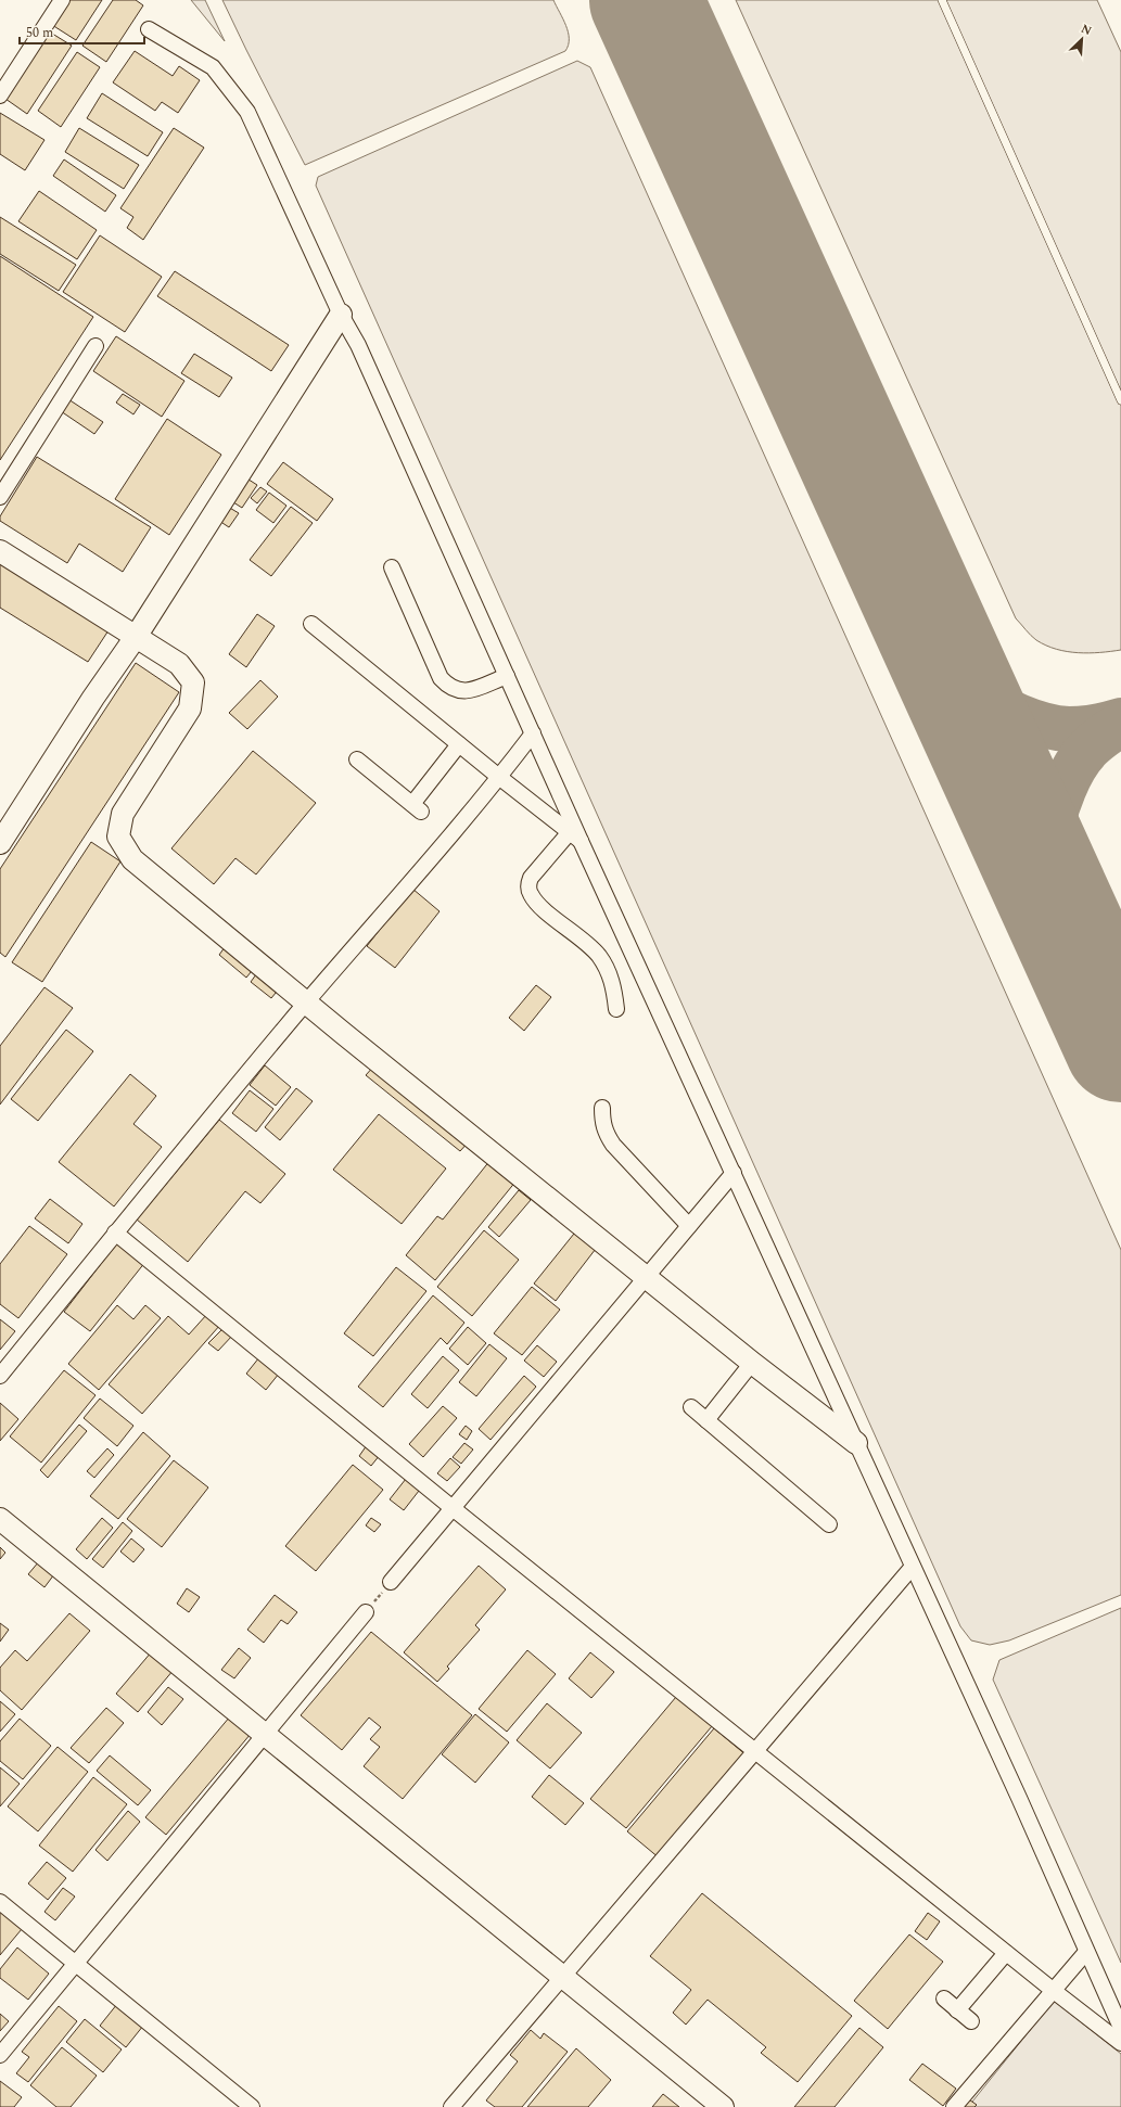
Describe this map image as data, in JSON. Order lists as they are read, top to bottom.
{
  "scale_bar": "50 m",
  "north": "top right"
}
